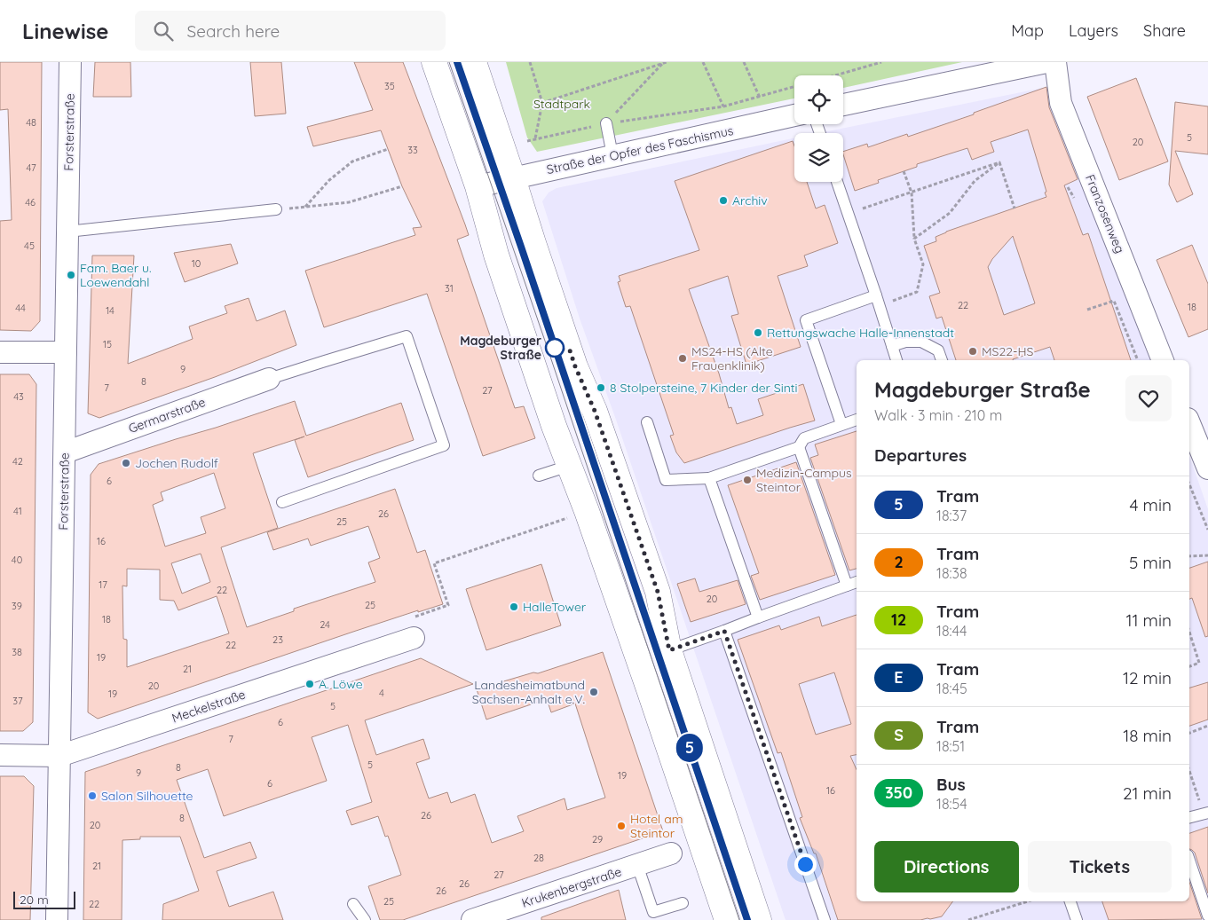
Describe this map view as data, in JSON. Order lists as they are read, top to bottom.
{
  "streets": {
    "street": [
      "Forsterstraße",
      "Straße der Opfer des Faschismus",
      "Franzosenweg",
      "Germarstraße",
      "Meckelstraße",
      "Krukenbergstraße"
    ]
  },
  "crossings": [
    ["Forsterstraße", "Germarstraße"],
    ["Forsterstraße", "Meckelstraße"]
  ],
  "parks": ["Stadtpark"],
  "places": [
    "Archiv",
    "Fam. Baer u. Loewendahl",
    "Rettungswache Halle-Innenstadt",
    "Magdeburger Straße",
    "MS22-HS",
    "MS24-HS (Alte Frauenklinik)",
    "8 Stolpersteine, 7 Kinder der Sinti",
    "Jochen Rudolf",
    "Medizin-Campus Steintor",
    "HalleTower",
    "A. Löwe",
    "Landesheimatbund Sachsen-Anhalt e.V.",
    "Salon Silhouette",
    "Hotel am Steintor"
  ],
  "lines": ["tram line 5"],
  "house_numbers": [
    "35",
    "48",
    "5",
    "20",
    "33",
    "47",
    "46",
    "45",
    "10",
    "31",
    "22",
    "18",
    "44",
    "14",
    "15",
    "9",
    "8",
    "7",
    "27",
    "43",
    "42",
    "6",
    "41",
    "26",
    "25",
    "16",
    "40",
    "17",
    "22",
    "20",
    "25",
    "39",
    "18",
    "24",
    "23",
    "22",
    "38",
    "19",
    "21",
    "20",
    "4",
    "19",
    "37",
    "5",
    "6",
    "7",
    "5",
    "8",
    "9",
    "19",
    "6",
    "16",
    "26",
    "8",
    "20",
    "29",
    "28",
    "21",
    "27",
    "26",
    "26",
    "25",
    "22"
  ],
  "scale_bar": "20 m",
  "page": {
    "header": "Linewise",
    "search": "Search here",
    "nav": ["Map", "Layers", "Share"],
    "on_map": "5",
    "heading": [
      ["Magdeburger Straße", "Walk · 3 min · 210 m"],
      "Departures"
    ],
    "list": [
      {
        "mark": "5",
        "name": "Tram",
        "note": "18:37",
        "value": "4 min"
      },
      {
        "mark": "2",
        "name": "Tram",
        "note": "18:38",
        "value": "5 min"
      },
      {
        "mark": "12",
        "name": "Tram",
        "note": "18:44",
        "value": "11 min"
      },
      {
        "mark": "E",
        "name": "Tram",
        "note": "18:45",
        "value": "12 min"
      },
      {
        "mark": "S",
        "name": "Tram",
        "note": "18:51",
        "value": "18 min"
      },
      {
        "mark": "350",
        "name": "Bus",
        "note": "18:54",
        "value": "21 min"
      }
    ],
    "buttons": ["Directions", "Tickets"],
    "scale": "20 m"
  }
}
